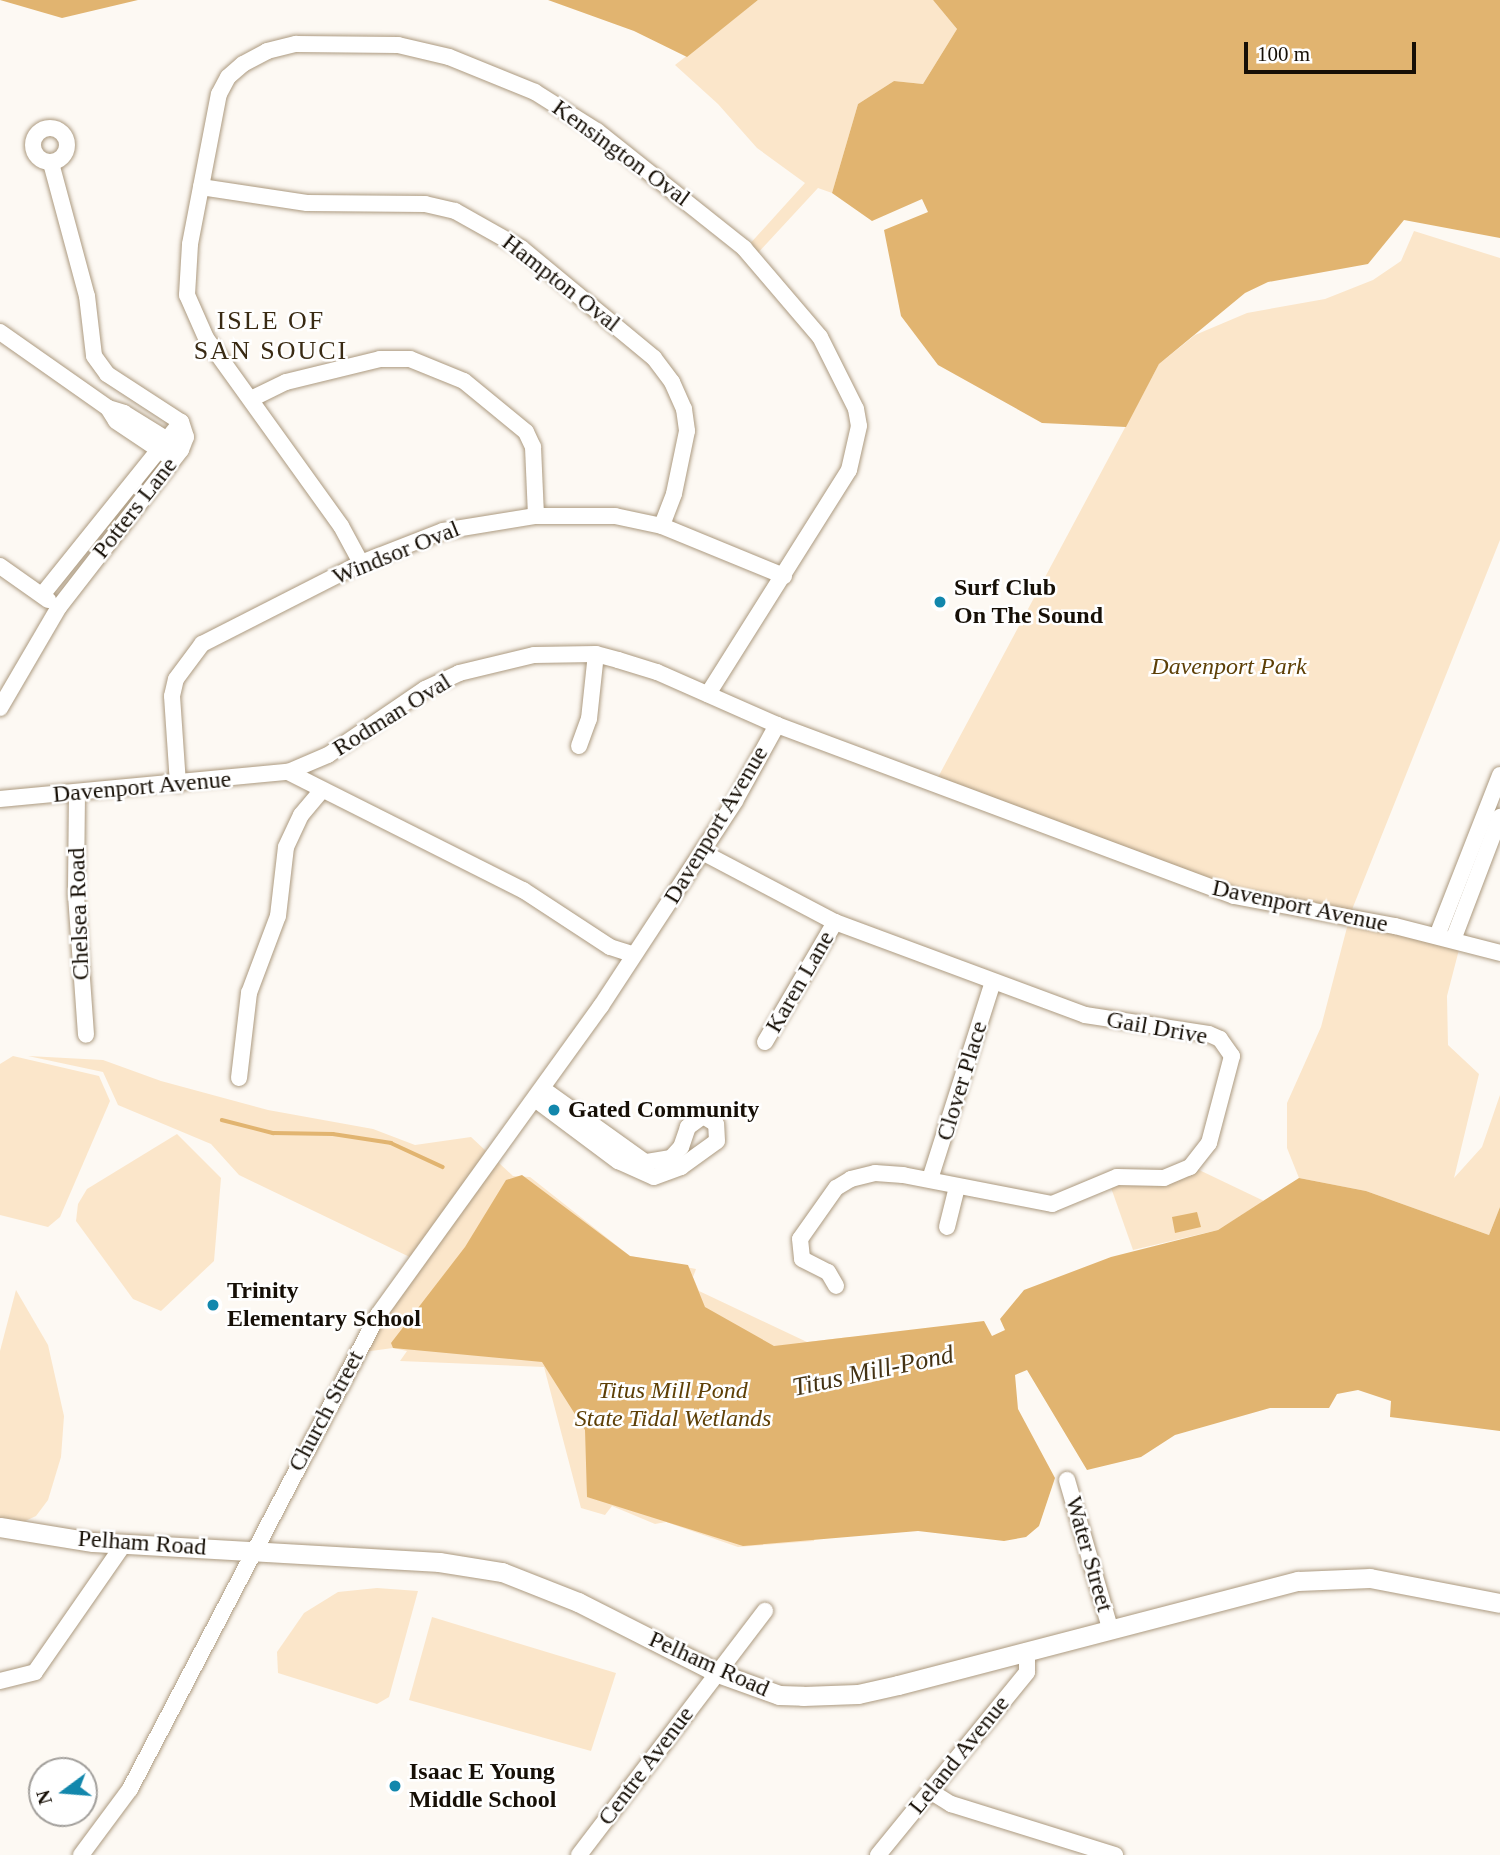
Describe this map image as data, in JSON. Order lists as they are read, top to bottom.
{
  "streets": {
    "main road": ["Pelham Road"],
    "street": [
      "Kensington Oval",
      "Hampton Oval",
      "Potters Lane",
      "Windsor Oval",
      "Rodman Oval",
      "Davenport Avenue",
      "Chelsea Road",
      "Karen Lane",
      "Gail Drive",
      "Clover Place",
      "Church Street",
      "Water Street",
      "Leland Avenue",
      "Centre Avenue"
    ]
  },
  "crossings": [
    ["Kensington Oval", "Hampton Oval"],
    ["Kensington Oval", "Windsor Oval"],
    ["Kensington Oval", "Rodman Oval"],
    ["Hampton Oval", "Windsor Oval"],
    ["Windsor Oval", "Davenport Avenue"],
    ["Rodman Oval", "Davenport Avenue"],
    ["Davenport Avenue", "Chelsea Road"],
    ["Davenport Avenue", "Gail Drive"],
    ["Davenport Avenue", "Church Street"],
    ["Karen Lane", "Gail Drive"],
    ["Gail Drive", "Clover Place"],
    ["Church Street", "Pelham Road"],
    ["Pelham Road", "Water Street"],
    ["Pelham Road", "Leland Avenue"],
    ["Pelham Road", "Centre Avenue"]
  ],
  "districts": ["ISLE OF SAN SOUCI"],
  "water": ["Titus Mill-Pond"],
  "parks": ["Davenport Park", "Titus Mill Pond State Tidal Wetlands"],
  "places": [
    "Surf Club On The Sound",
    "Gated Community",
    "Trinity Elementary School",
    "Isaac E Young Middle School"
  ],
  "scale_bar": "100 m",
  "north": "left"
}
